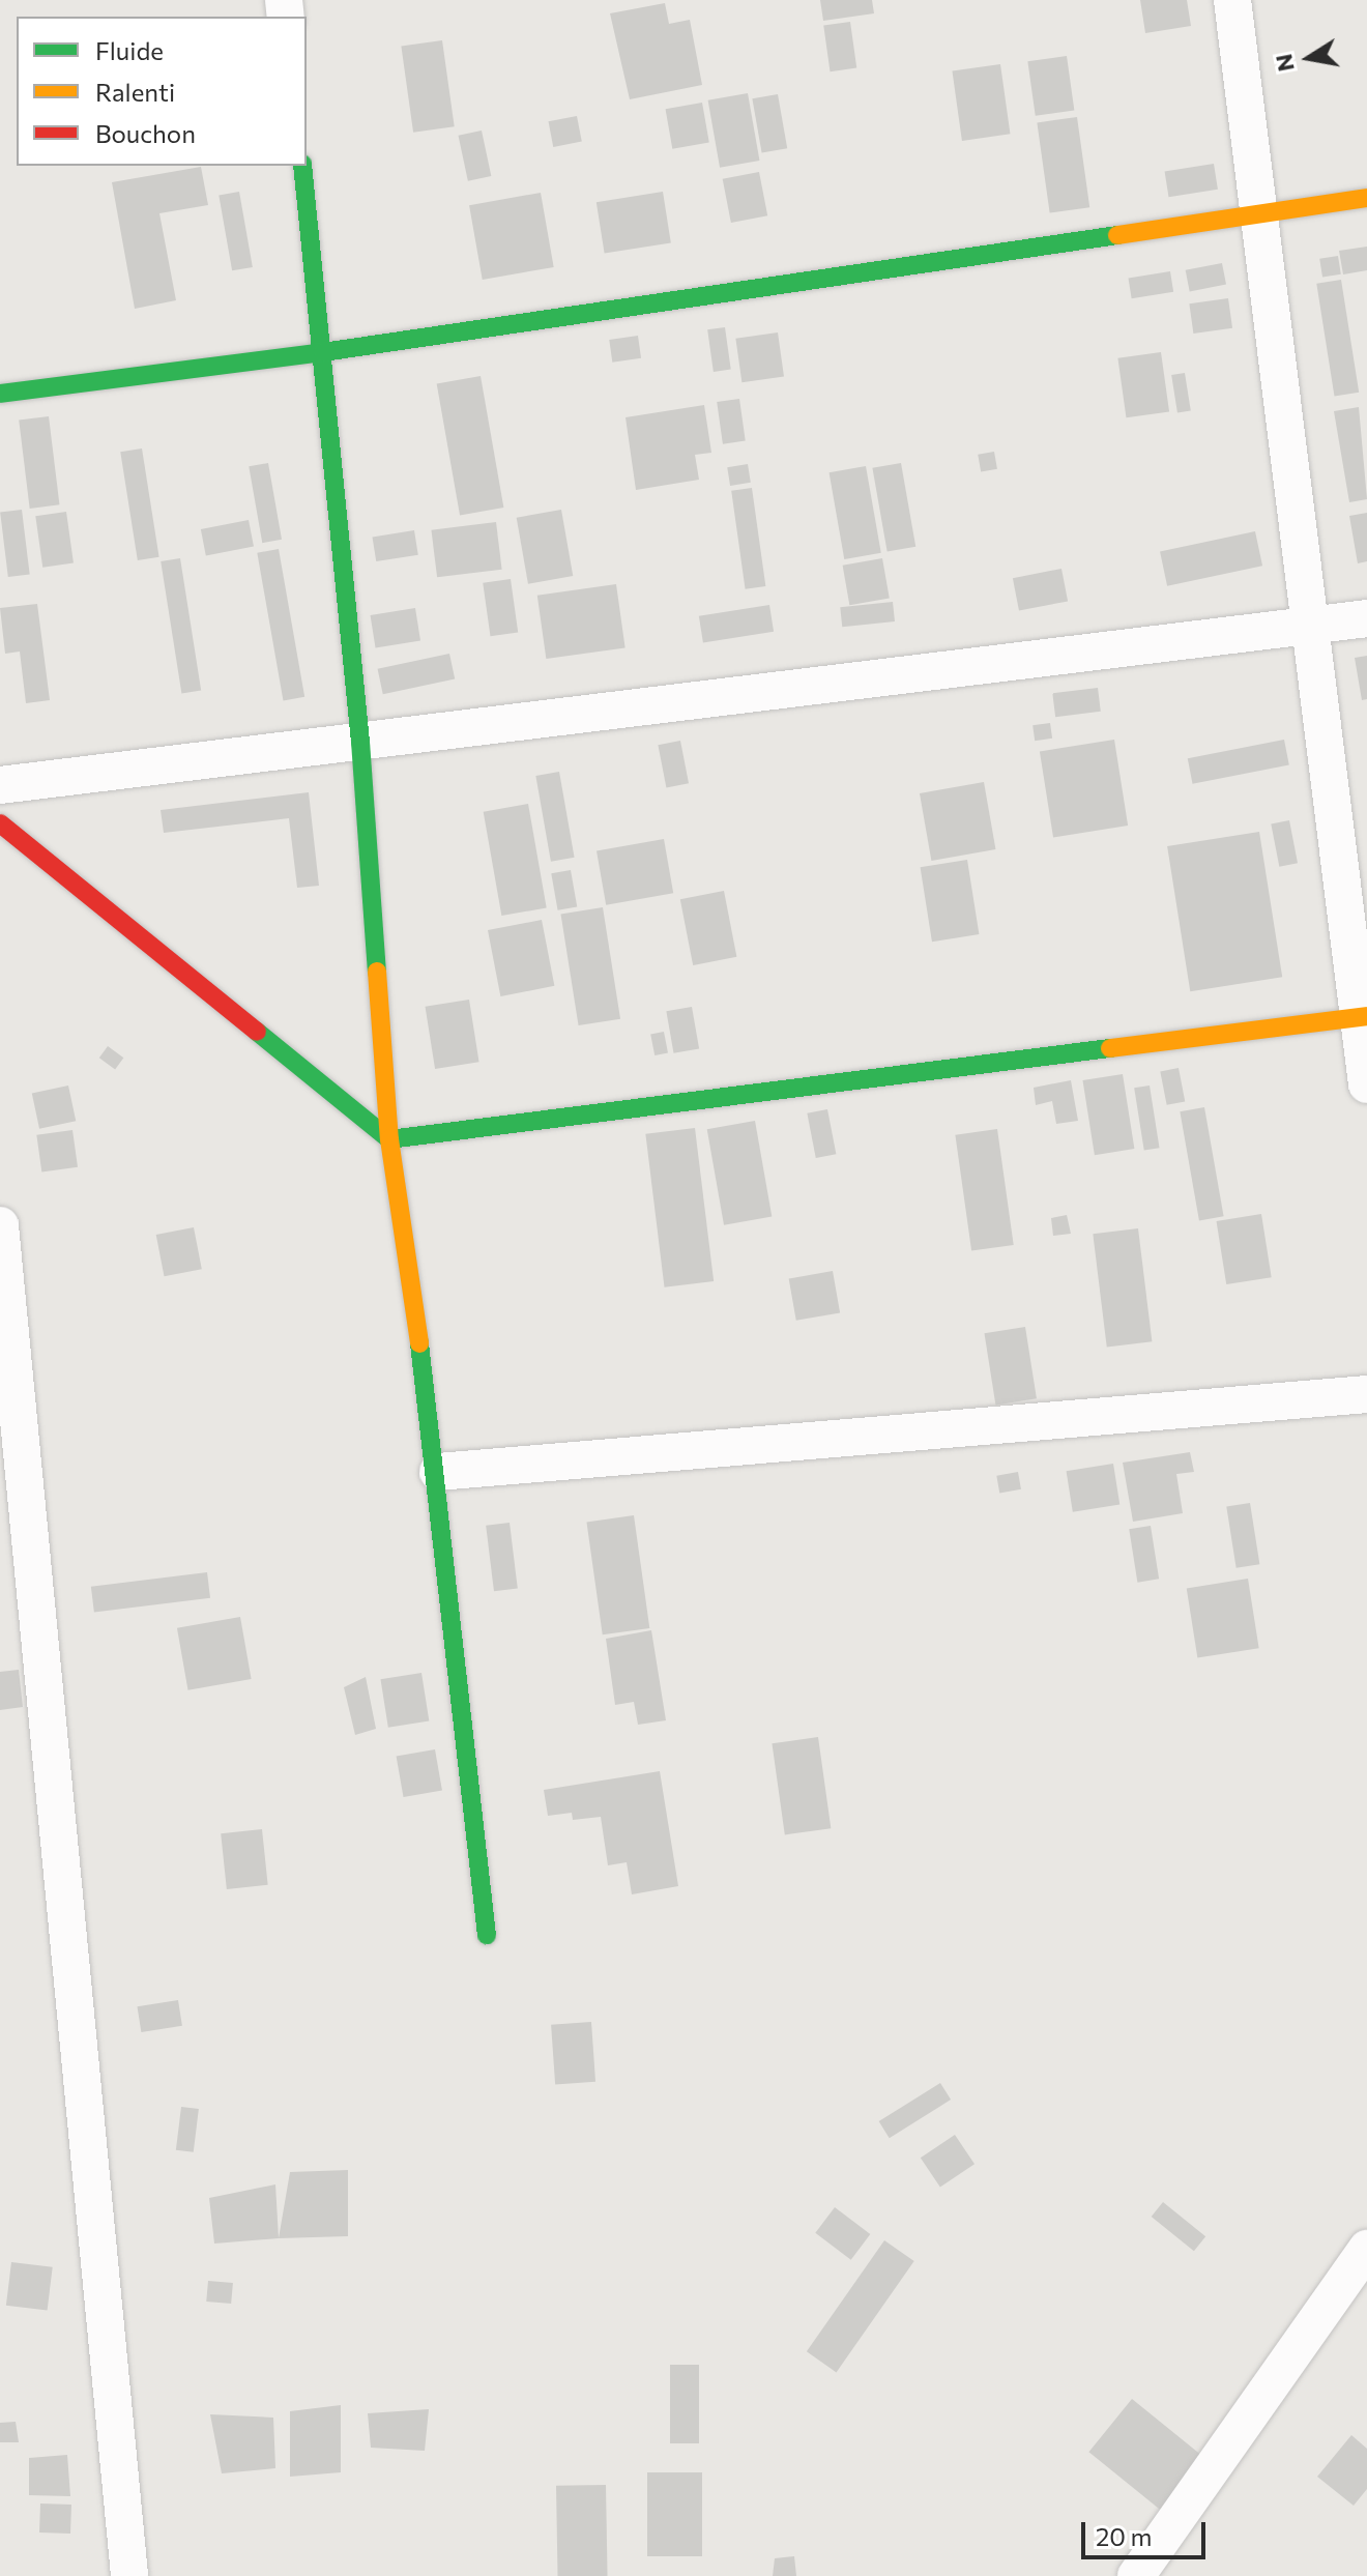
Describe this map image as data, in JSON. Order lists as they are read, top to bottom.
{
  "legend": ["Fluide", "Ralenti", "Bouchon"],
  "scale_bar": "20 m",
  "north": "left"
}
